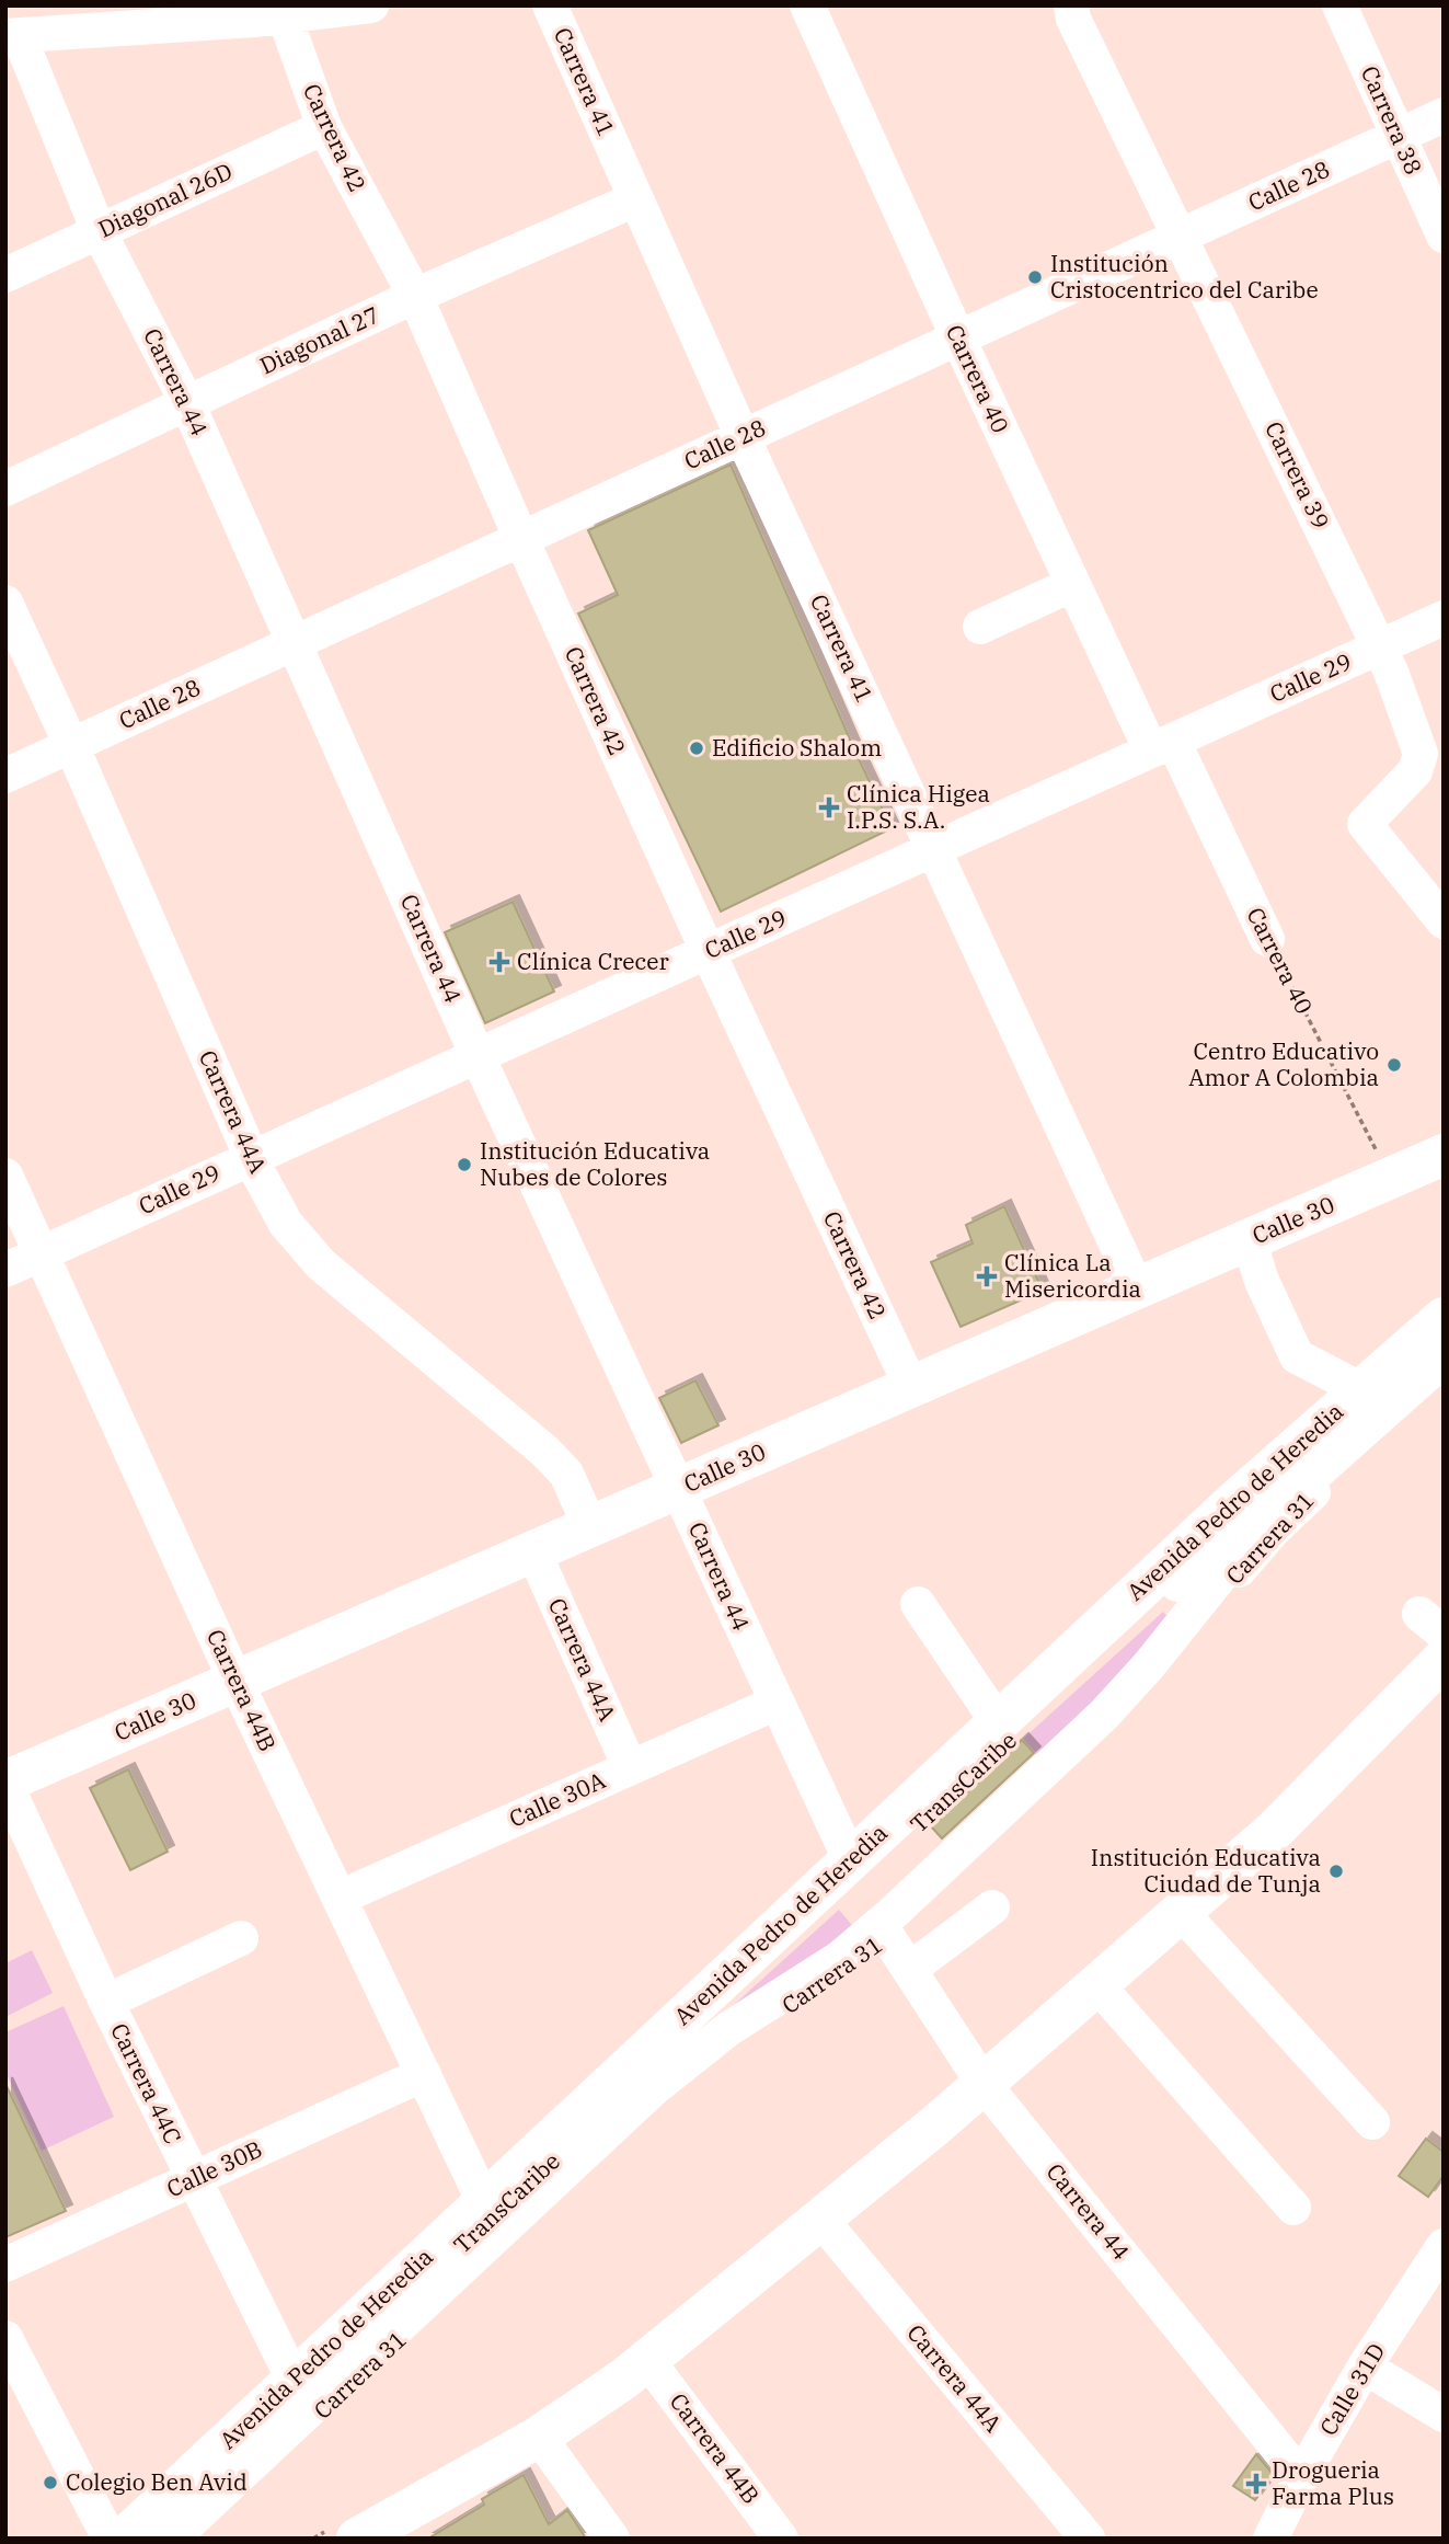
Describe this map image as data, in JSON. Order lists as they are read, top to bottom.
{
  "streets": {
    "main road": ["Calle 30", "Avenida Pedro de Heredia"],
    "street": [
      "Carrera 41",
      "Carrera 38",
      "Carrera 42",
      "Calle 28",
      "Diagonal 26D",
      "Diagonal 27",
      "Carrera 40",
      "Carrera 44",
      "Carrera 39",
      "Calle 29",
      "Carrera 44A",
      "Carrera 31",
      "Carrera 44B",
      "TransCaribe",
      "Calle 30A",
      "Carrera 44C",
      "Calle 30B",
      "Calle 31D"
    ]
  },
  "crossings": [
    ["Carrera 41", "Calle 28"],
    ["Carrera 41", "Diagonal 27"],
    ["Carrera 41", "Calle 29"],
    ["Carrera 41", "Calle 30"],
    ["Carrera 38", "Calle 28"],
    ["Carrera 42", "Calle 28"],
    ["Carrera 42", "Diagonal 26D"],
    ["Carrera 42", "Diagonal 27"],
    ["Carrera 42", "Calle 29"],
    ["Carrera 42", "Calle 30"],
    ["Calle 28", "Carrera 40"],
    ["Calle 28", "Carrera 44"],
    ["Calle 28", "Carrera 39"],
    ["Calle 28", "Carrera 44A"],
    ["Diagonal 26D", "Carrera 44"],
    ["Diagonal 27", "Carrera 44"],
    ["Carrera 40", "Calle 29"],
    ["Carrera 40", "Calle 30"],
    ["Carrera 44", "Calle 29"],
    ["Carrera 44", "Calle 30"],
    ["Carrera 44", "Avenida Pedro de Heredia"],
    ["Carrera 44", "Carrera 31"],
    ["Carrera 44", "Calle 30A"],
    ["Carrera 44", "Calle 31D"],
    ["Carrera 39", "Calle 29"],
    ["Calle 29", "Carrera 44A"],
    ["Calle 29", "Carrera 44B"],
    ["Carrera 44A", "Calle 30"],
    ["Carrera 44A", "Calle 30A"],
    ["Calle 30", "Carrera 44B"],
    ["Calle 30", "Carrera 44C"],
    ["Avenida Pedro de Heredia", "Carrera 44B"],
    ["Avenida Pedro de Heredia", "Carrera 44C"],
    ["Carrera 44B", "Calle 30A"],
    ["Carrera 44B", "Calle 30B"],
    ["Carrera 44C", "Calle 30B"]
  ],
  "places": {
    "other": [
      "Institución Cristocentrico del Caribe",
      "Edificio Shalom",
      "Centro Educativo Amor A Colombia",
      "Institución Educativa Nubes de Colores",
      "Institución Educativa Ciudad de Tunja",
      "Colegio Ben Avid"
    ],
    "health": [
      "Clínica Higea I.P.S. S.A.",
      "Clínica Crecer",
      "Clínica La Misericordia",
      "Drogueria Farma Plus"
    ]
  }
}
